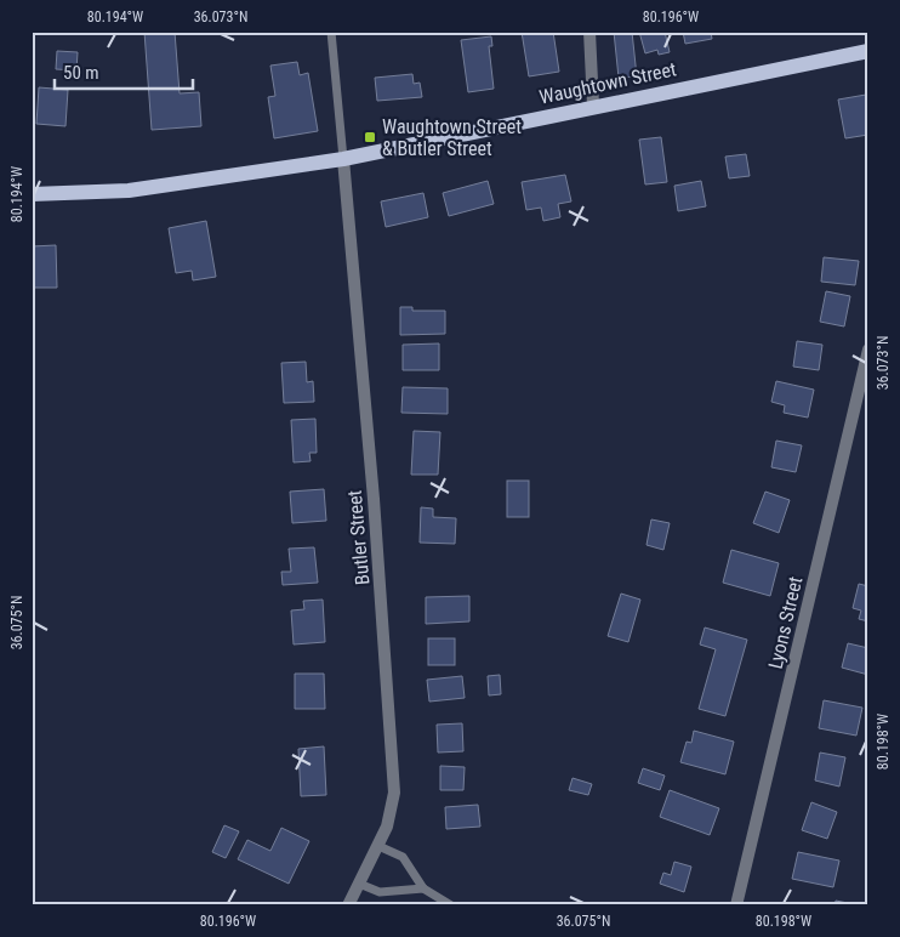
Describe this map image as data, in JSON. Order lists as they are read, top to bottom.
{
  "streets": {
    "main road": ["Waughtown Street"],
    "street": ["Butler Street", "Lyons Street"]
  },
  "crossings": [
    ["Waughtown Street", "Butler Street"]
  ],
  "places": {
    "transit": ["Waughtown Street & Butler Street"]
  },
  "scale_bar": "50 m",
  "coordinates": [
    "80.194°W",
    "36.073°N",
    "80.196°W",
    "36.075°N",
    "80.198°W"
  ]
}
